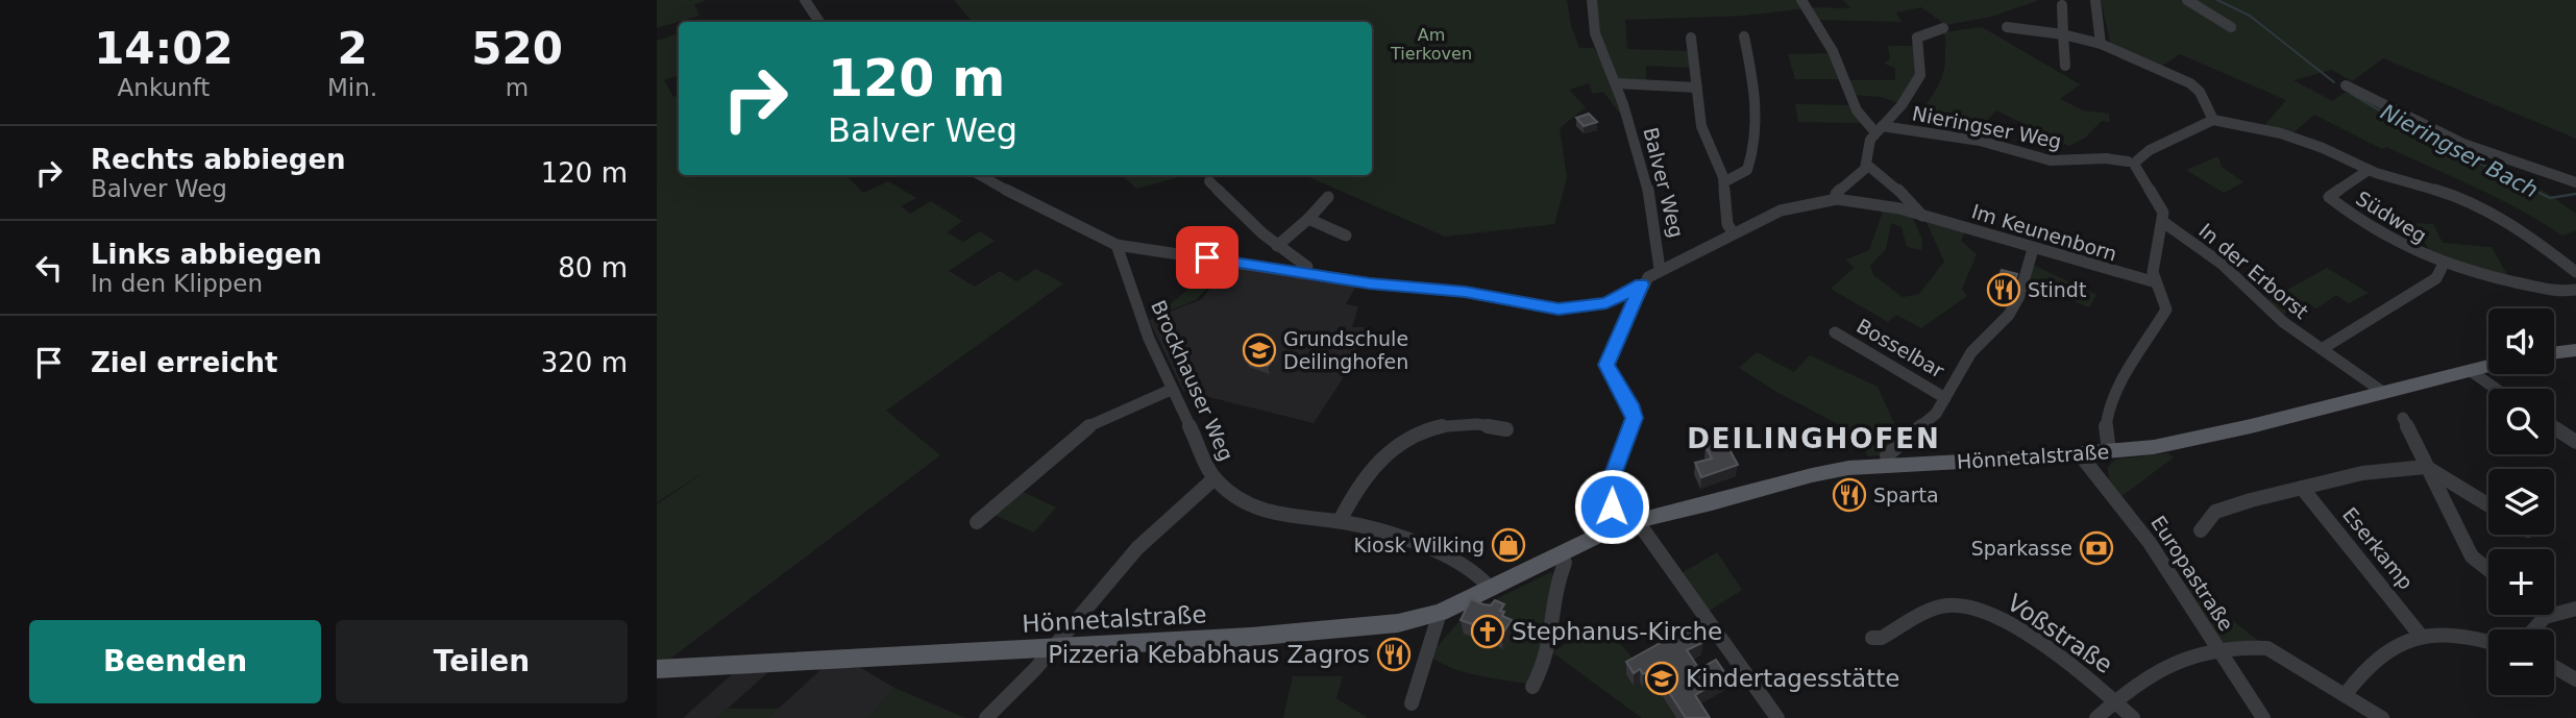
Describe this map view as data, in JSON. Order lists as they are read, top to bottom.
{
  "streets": {
    "main road": ["Hönnetalstraße"],
    "street": [
      "Nieringser Weg",
      "Balver Weg",
      "Südweg",
      "Im Keunenborn",
      "In der Erborst",
      "Bosselbar",
      "Brockhauser Weg",
      "Eserkamp",
      "Europastraße",
      "Voßstraße"
    ]
  },
  "crossings": [
    ["Balver Weg", "Im Keunenborn"],
    ["Balver Weg", "Hönnetalstraße"],
    ["Südweg", "In der Erborst"],
    ["Im Keunenborn", "Bosselbar"],
    ["In der Erborst", "Hönnetalstraße"],
    ["Bosselbar", "Hönnetalstraße"],
    ["Brockhauser Weg", "Hönnetalstraße"],
    ["Hönnetalstraße", "Europastraße"]
  ],
  "districts": ["DEILINGHOFEN"],
  "water": ["Nieringser Bach"],
  "parks": ["Am Tierkoven"],
  "places": {
    "restaurant": ["Stindt", "Sparta", "Pizzeria Kebabhaus Zagros"],
    "school or university": ["Grundschule Deilinghofen", "Kindertagesstätte"],
    "shop": ["Kiosk Wilking"],
    "bank": ["Sparkasse"],
    "church": ["Stephanus-Kirche"]
  },
  "page": {
    "eta": [
      "14:02",
      "Ankunft",
      "2",
      "Min.",
      "520",
      "m"
    ],
    "turn": ["120 m", "Balver Weg"],
    "list": [
      {
        "name": "Rechts abbiegen",
        "note": "Balver Weg",
        "value": "120 m"
      },
      {
        "name": "Links abbiegen",
        "note": "In den Klippen",
        "value": "80 m"
      },
      {
        "name": "Ziel erreicht",
        "value": "320 m"
      }
    ],
    "map_buttons": ["+", "−"],
    "buttons": ["Beenden", "Teilen"]
  }
}
